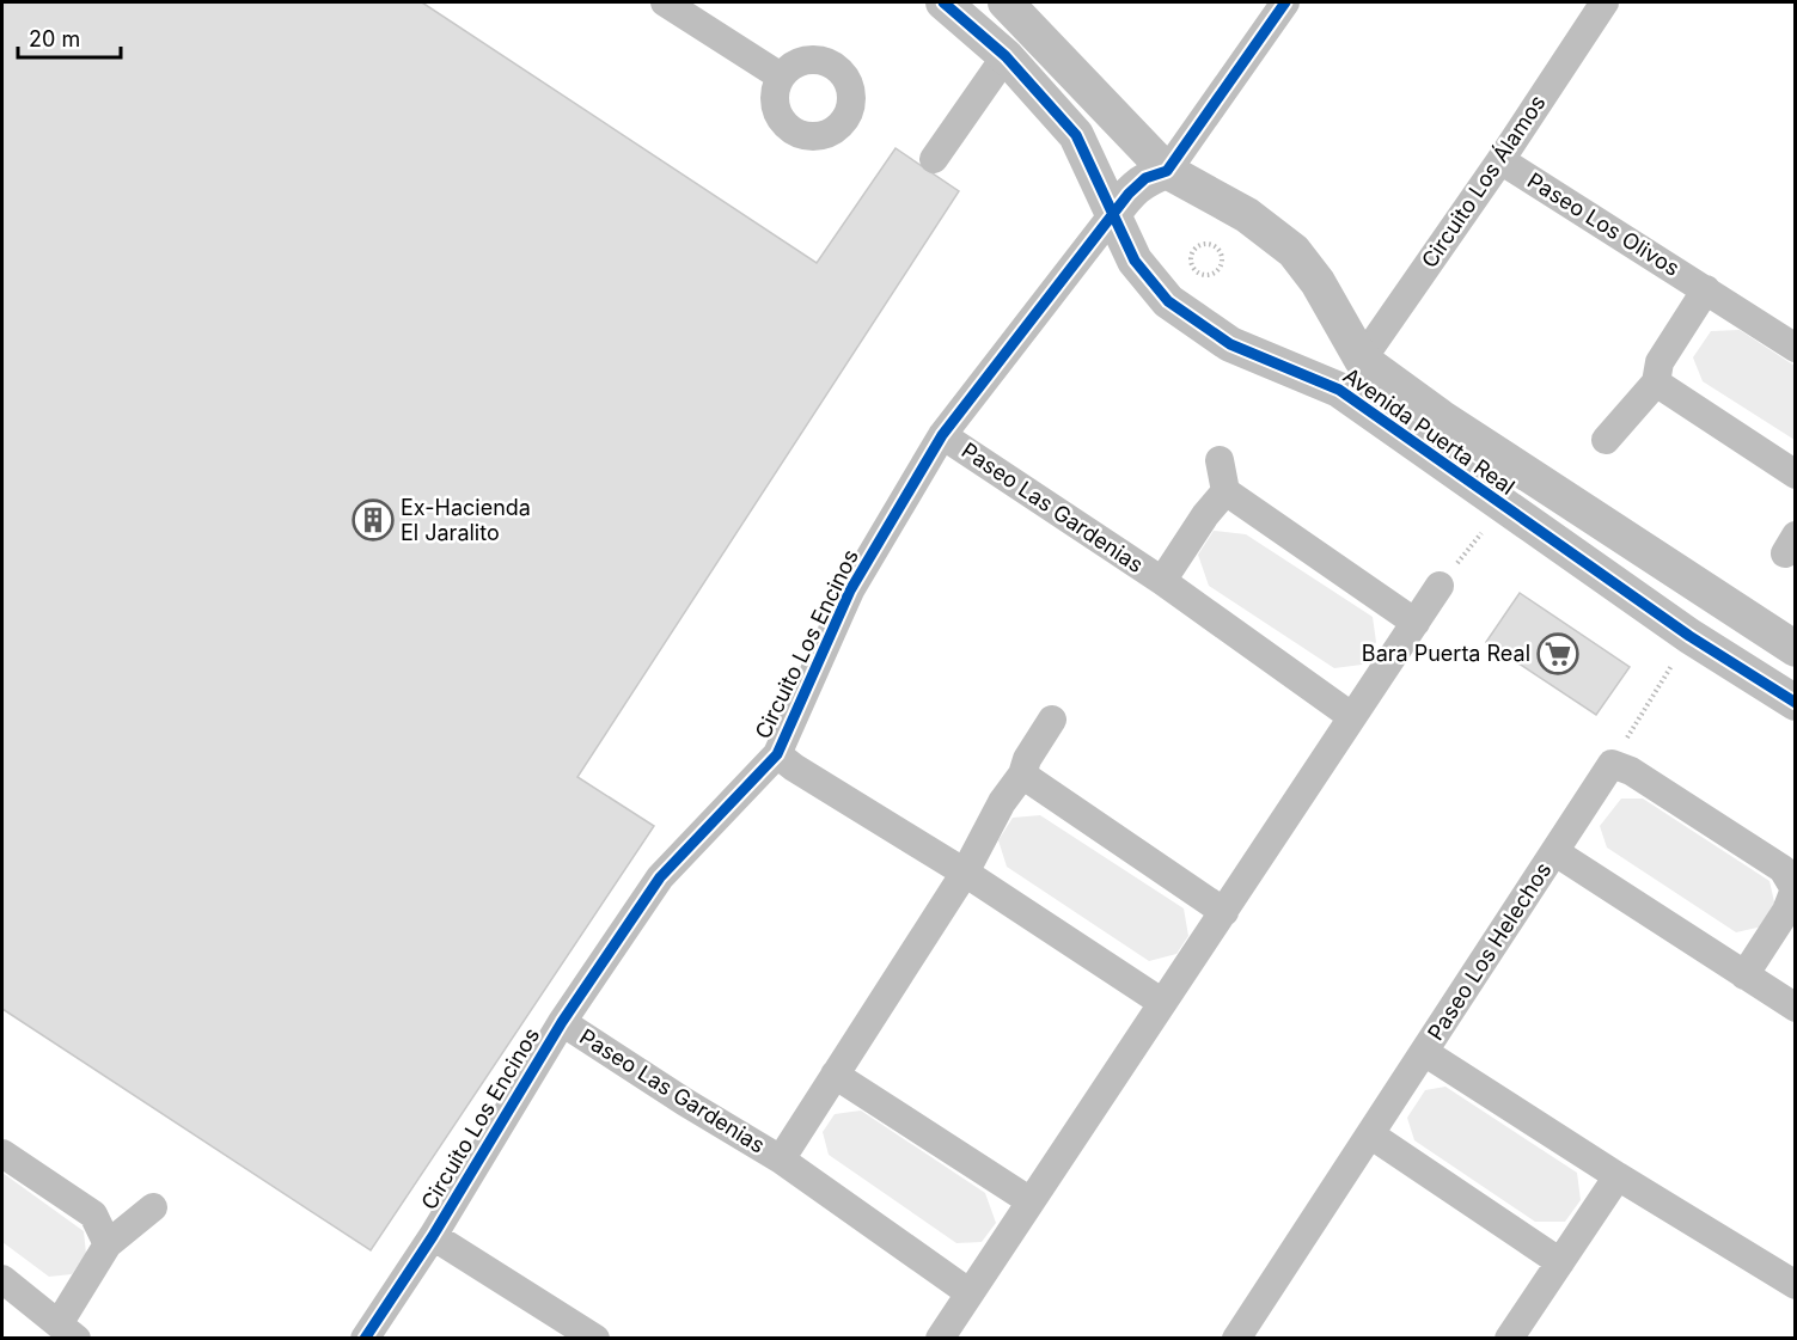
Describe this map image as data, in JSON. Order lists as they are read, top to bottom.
{
  "streets": {
    "street": [
      "Circuito Los Álamos",
      "Paseo Los Olivos",
      "Avenida Puerta Real",
      "Paseo Las Gardenias",
      "Circuito Los Encinos",
      "Paseo Los Helechos"
    ]
  },
  "crossings": [
    ["Circuito Los Álamos", "Paseo Los Olivos"],
    ["Circuito Los Álamos", "Avenida Puerta Real"],
    ["Avenida Puerta Real", "Circuito Los Encinos"],
    ["Paseo Las Gardenias", "Circuito Los Encinos"]
  ],
  "places": {
    "building": ["Ex-Hacienda El Jaralito"],
    "supermarket": ["Bara Puerta Real"]
  },
  "scale_bar": "20 m"
}
